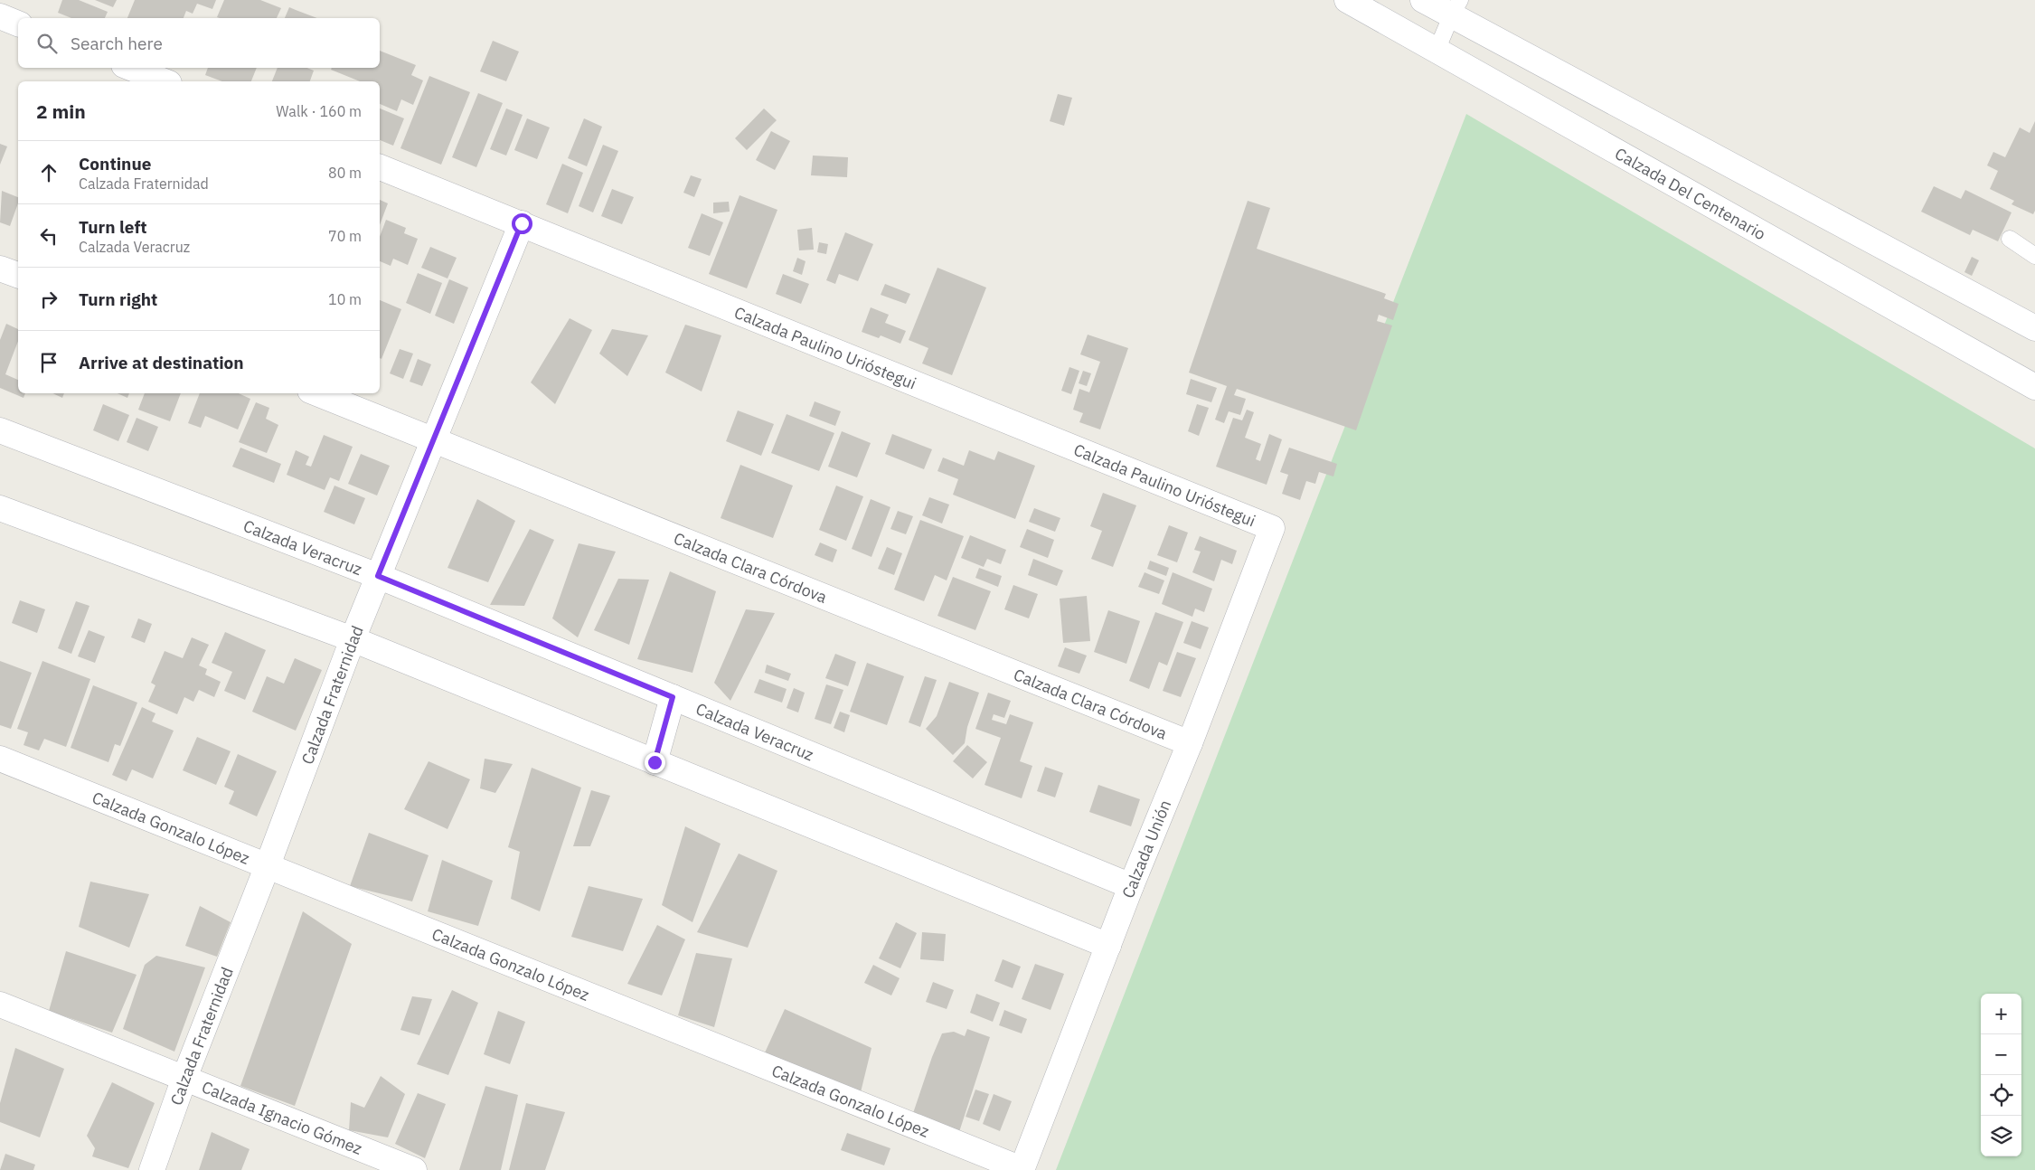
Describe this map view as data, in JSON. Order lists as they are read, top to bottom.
{
  "streets": {
    "street": [
      "Calzada Del Centenario",
      "Calzada Paulino Urióstegui",
      "Calzada Veracruz",
      "Calzada Clara Córdova",
      "Calzada Fraternidad",
      "Calzada Gonzalo López",
      "Calzada Unión",
      "Calzada Ignacio Gómez"
    ]
  },
  "crossings": [
    ["Calzada Paulino Urióstegui", "Calzada Fraternidad"],
    ["Calzada Paulino Urióstegui", "Calzada Unión"],
    ["Calzada Veracruz", "Calzada Fraternidad"],
    ["Calzada Veracruz", "Calzada Unión"],
    ["Calzada Clara Córdova", "Calzada Fraternidad"],
    ["Calzada Clara Córdova", "Calzada Unión"],
    ["Calzada Fraternidad", "Calzada Gonzalo López"],
    ["Calzada Fraternidad", "Calzada Ignacio Gómez"],
    ["Calzada Gonzalo López", "Calzada Unión"]
  ],
  "page": {
    "search": "Search here",
    "heading": ["2 min", "Walk · 160 m"],
    "list": [
      ["Continue", "Calzada Fraternidad", "80 m"],
      ["Turn left", "Calzada Veracruz", "70 m"],
      ["Turn right", "10 m"],
      "Arrive at destination"
    ],
    "map_buttons": ["+", "−"]
  }
}
